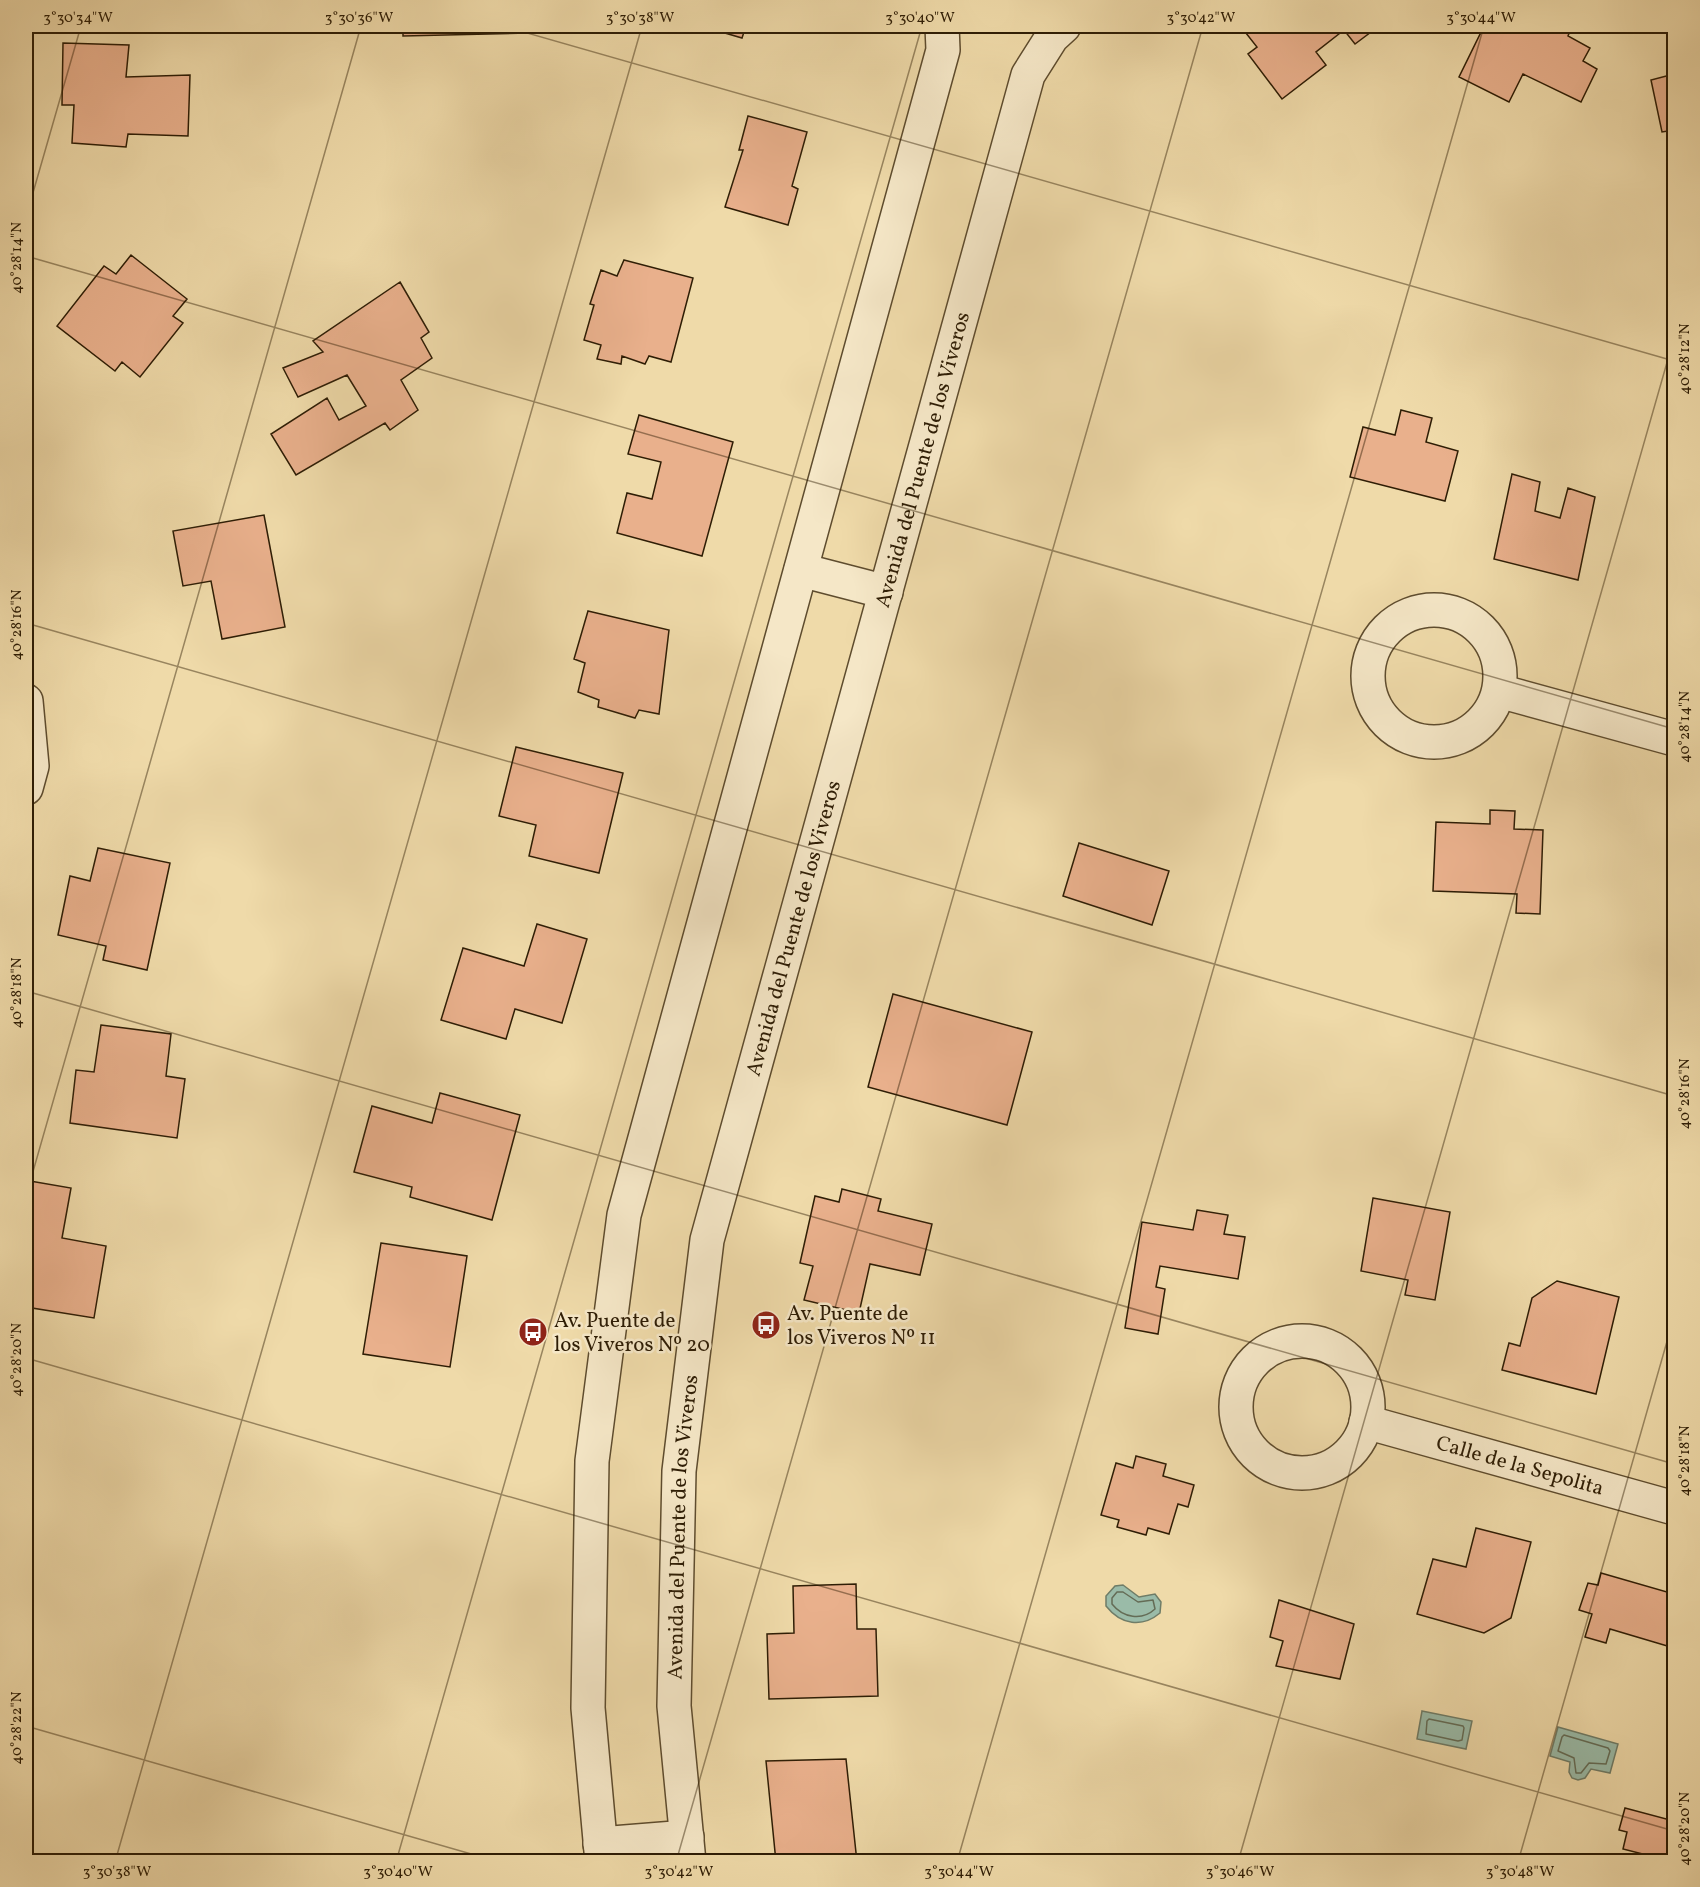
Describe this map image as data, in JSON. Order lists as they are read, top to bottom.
{
  "streets": {
    "street": ["Avenida del Puente de los Viveros", "Calle de la Sepolita"]
  },
  "places": {
    "bus stop": ["Av. Puente de los Viveros Nº 11", "Av. Puente de los Viveros Nº 20"]
  },
  "coordinates": [
    "3°30'34\"W",
    "3°30'36\"W",
    "3°30'38\"W",
    "3°30'40\"W",
    "3°30'42\"W",
    "3°30'44\"W",
    "40°28'14\"N",
    "40°28'12\"N",
    "40°28'16\"N",
    "40°28'18\"N",
    "40°28'20\"N",
    "40°28'22\"N",
    "3°30'46\"W",
    "3°30'48\"W"
  ]
}
